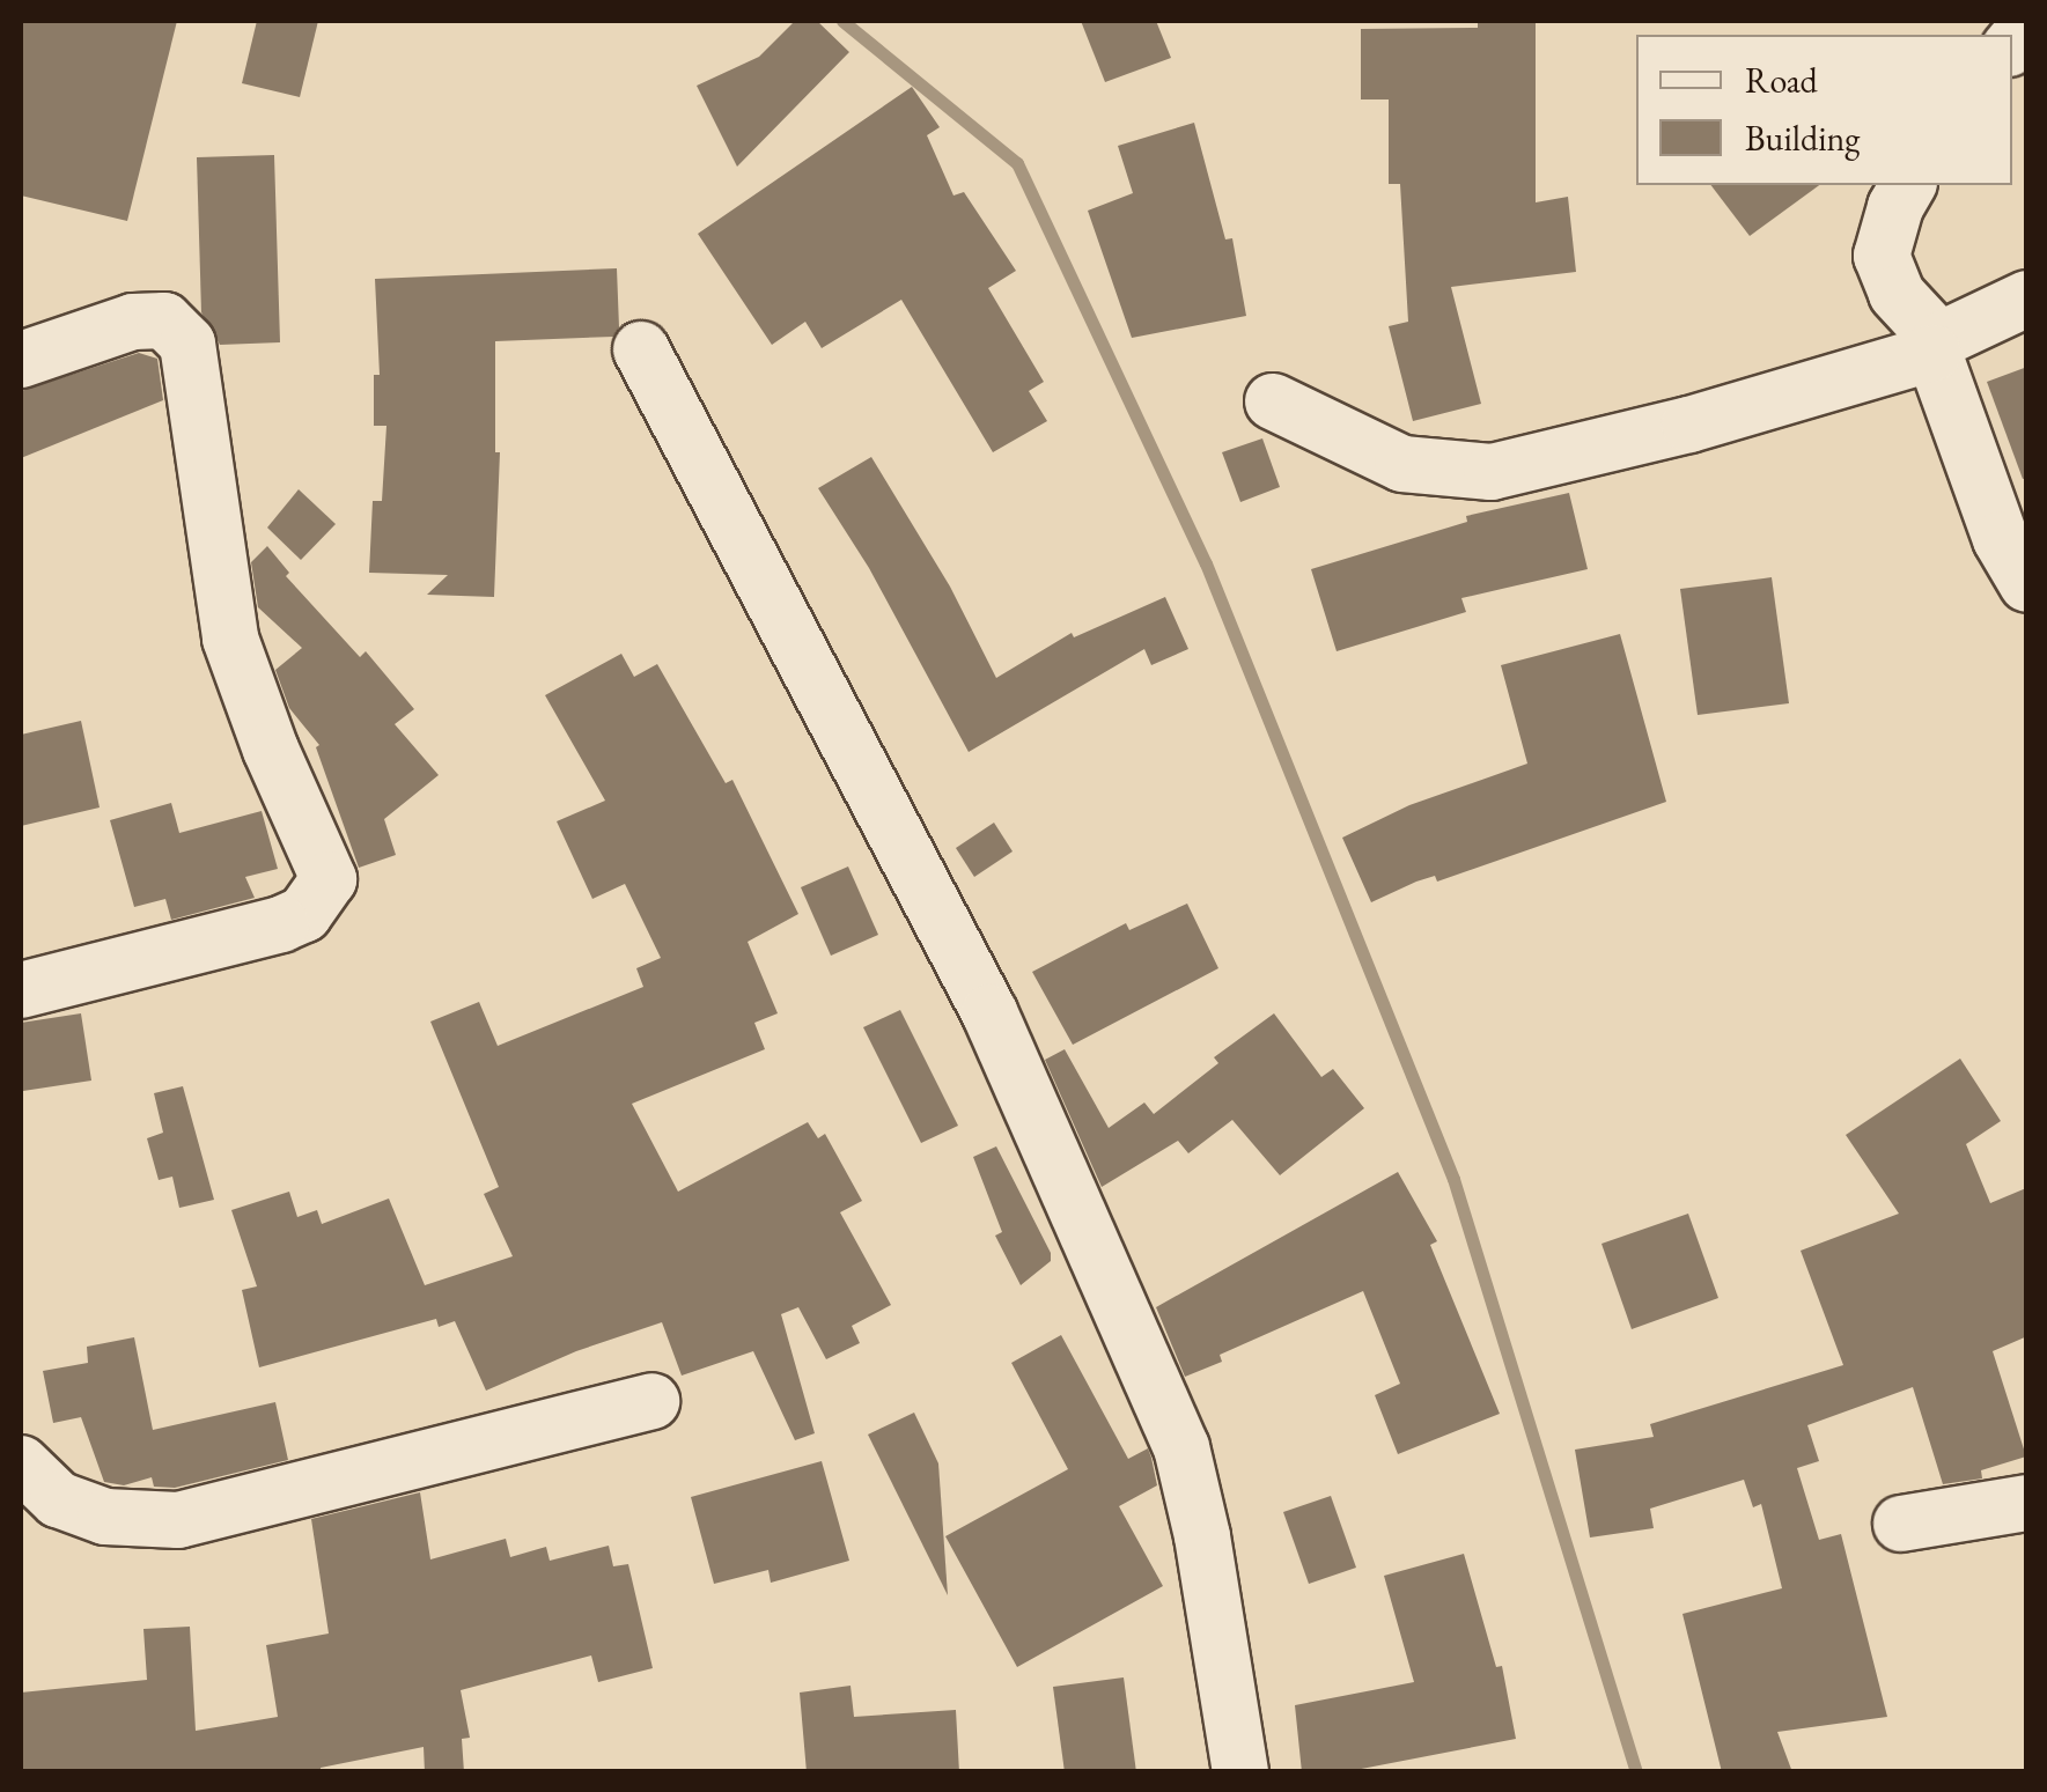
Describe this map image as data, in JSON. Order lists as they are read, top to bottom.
{
  "legend": ["Road", "Building"]
}
